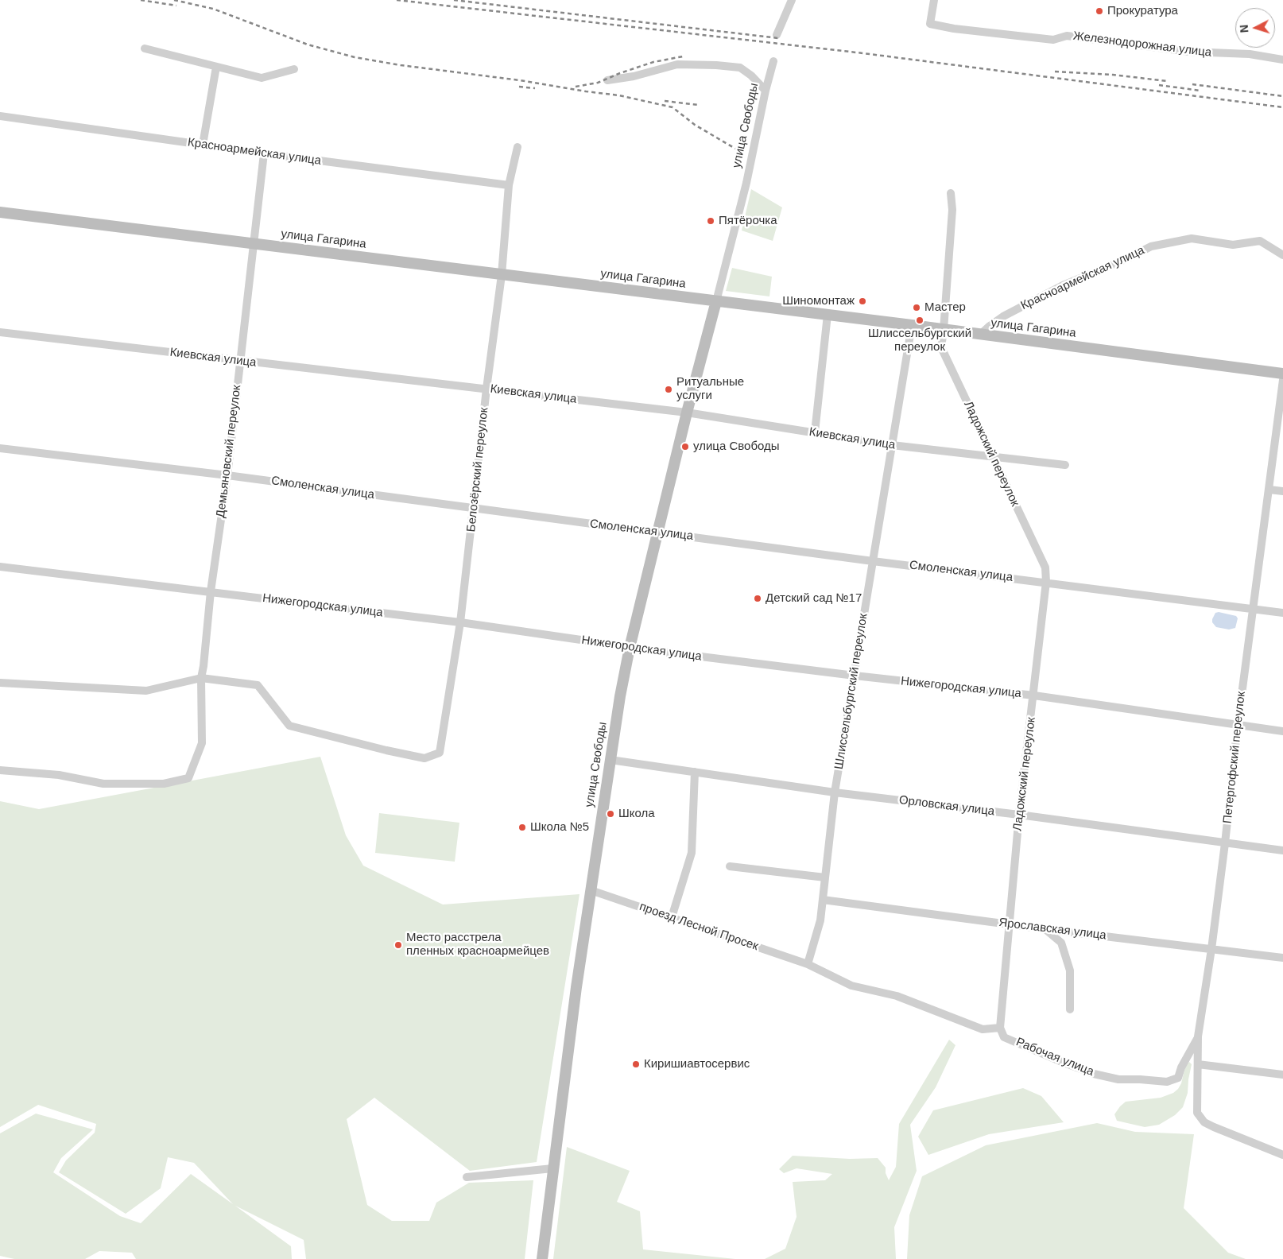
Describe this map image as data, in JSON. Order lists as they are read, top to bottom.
{
  "streets": {
    "street": [
      "Железнодорожная улица",
      "улица Свободы",
      "Красноармейская улица",
      "улица Гагарина",
      "Киевская улица",
      "Демьяновский переулок",
      "Ладожский переулок",
      "Белозёрский переулок",
      "Смоленская улица",
      "Нижегородская улица",
      "Шлиссельбургский переулок",
      "Петергофский переулок",
      "Орловская улица",
      "проезд Лесной Просек",
      "Ярославская улица",
      "Рабочая улица"
    ]
  },
  "crossings": [
    ["улица Свободы", "улица Гагарина"],
    ["улица Свободы", "Киевская улица"],
    ["улица Свободы", "Смоленская улица"],
    ["улица Свободы", "Нижегородская улица"],
    ["улица Свободы", "Орловская улица"],
    ["улица Свободы", "проезд Лесной Просек"],
    ["Красноармейская улица", "улица Гагарина"],
    ["Красноармейская улица", "Демьяновский переулок"],
    ["Красноармейская улица", "Белозёрский переулок"],
    ["улица Гагарина", "Демьяновский переулок"],
    ["улица Гагарина", "Ладожский переулок"],
    ["улица Гагарина", "Белозёрский переулок"],
    ["улица Гагарина", "Шлиссельбургский переулок"],
    ["Киевская улица", "Демьяновский переулок"],
    ["Киевская улица", "Ладожский переулок"],
    ["Киевская улица", "Белозёрский переулок"],
    ["Киевская улица", "Шлиссельбургский переулок"],
    ["Демьяновский переулок", "Белозёрский переулок"],
    ["Демьяновский переулок", "Смоленская улица"],
    ["Демьяновский переулок", "Нижегородская улица"],
    ["Ладожский переулок", "Смоленская улица"],
    ["Ладожский переулок", "Нижегородская улица"],
    ["Ладожский переулок", "Орловская улица"],
    ["Ладожский переулок", "Ярославская улица"],
    ["Ладожский переулок", "Рабочая улица"],
    ["Белозёрский переулок", "Смоленская улица"],
    ["Белозёрский переулок", "Нижегородская улица"],
    ["Смоленская улица", "Шлиссельбургский переулок"],
    ["Смоленская улица", "Петергофский переулок"],
    ["Нижегородская улица", "Шлиссельбургский переулок"],
    ["Нижегородская улица", "Петергофский переулок"],
    ["Шлиссельбургский переулок", "Орловская улица"],
    ["Шлиссельбургский переулок", "проезд Лесной Просек"],
    ["Шлиссельбургский переулок", "Ярославская улица"],
    ["Петергофский переулок", "Орловская улица"],
    ["Петергофский переулок", "Ярославская улица"],
    ["Петергофский переулок", "Рабочая улица"]
  ],
  "places": [
    "Прокуратура",
    "Пятёрочка",
    "Шиномонтаж",
    "Мастер",
    "Шлиссельбургский переулок",
    "Ритуальные услуги",
    "улица Свободы",
    "Детский сад №17",
    "Школа",
    "Школа №5",
    "Место расстрела пленных красноармейцев",
    "Киришиавтосервис"
  ],
  "north": "left"
}
